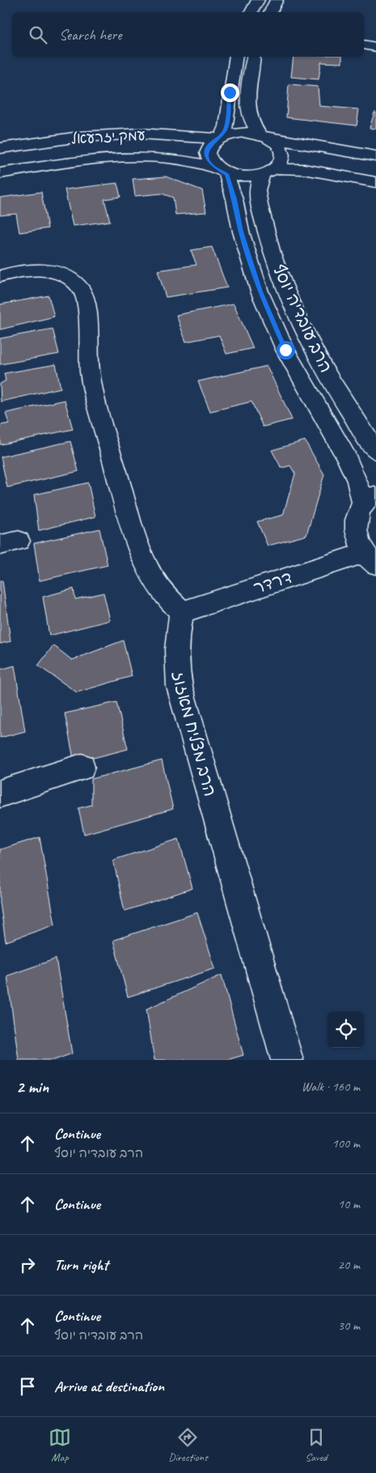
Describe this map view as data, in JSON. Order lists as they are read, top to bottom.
{
  "streets": {
    "street": [
      "עמק יזרעאל",
      "הרב עובדיה יוסף",
      "דרדר",
      "הרב מצליח מאזוז"
    ]
  },
  "crossings": [
    ["עמק יזרעאל", "הרב עובדיה יוסף"],
    ["דרדר", "הרב מצליח מאזוז"]
  ],
  "page": {
    "search": "Search here",
    "heading": ["2 min", "Walk · 160 m"],
    "list": [
      ["Continue", "הרב עובדיה יוסף", "100 m"],
      ["Continue", "10 m"],
      ["Turn right", "20 m"],
      ["Continue", "הרב עובדיה יוסף", "30 m"],
      "Arrive at destination"
    ],
    "nav": ["Map", "Directions", "Saved"]
  }
}
